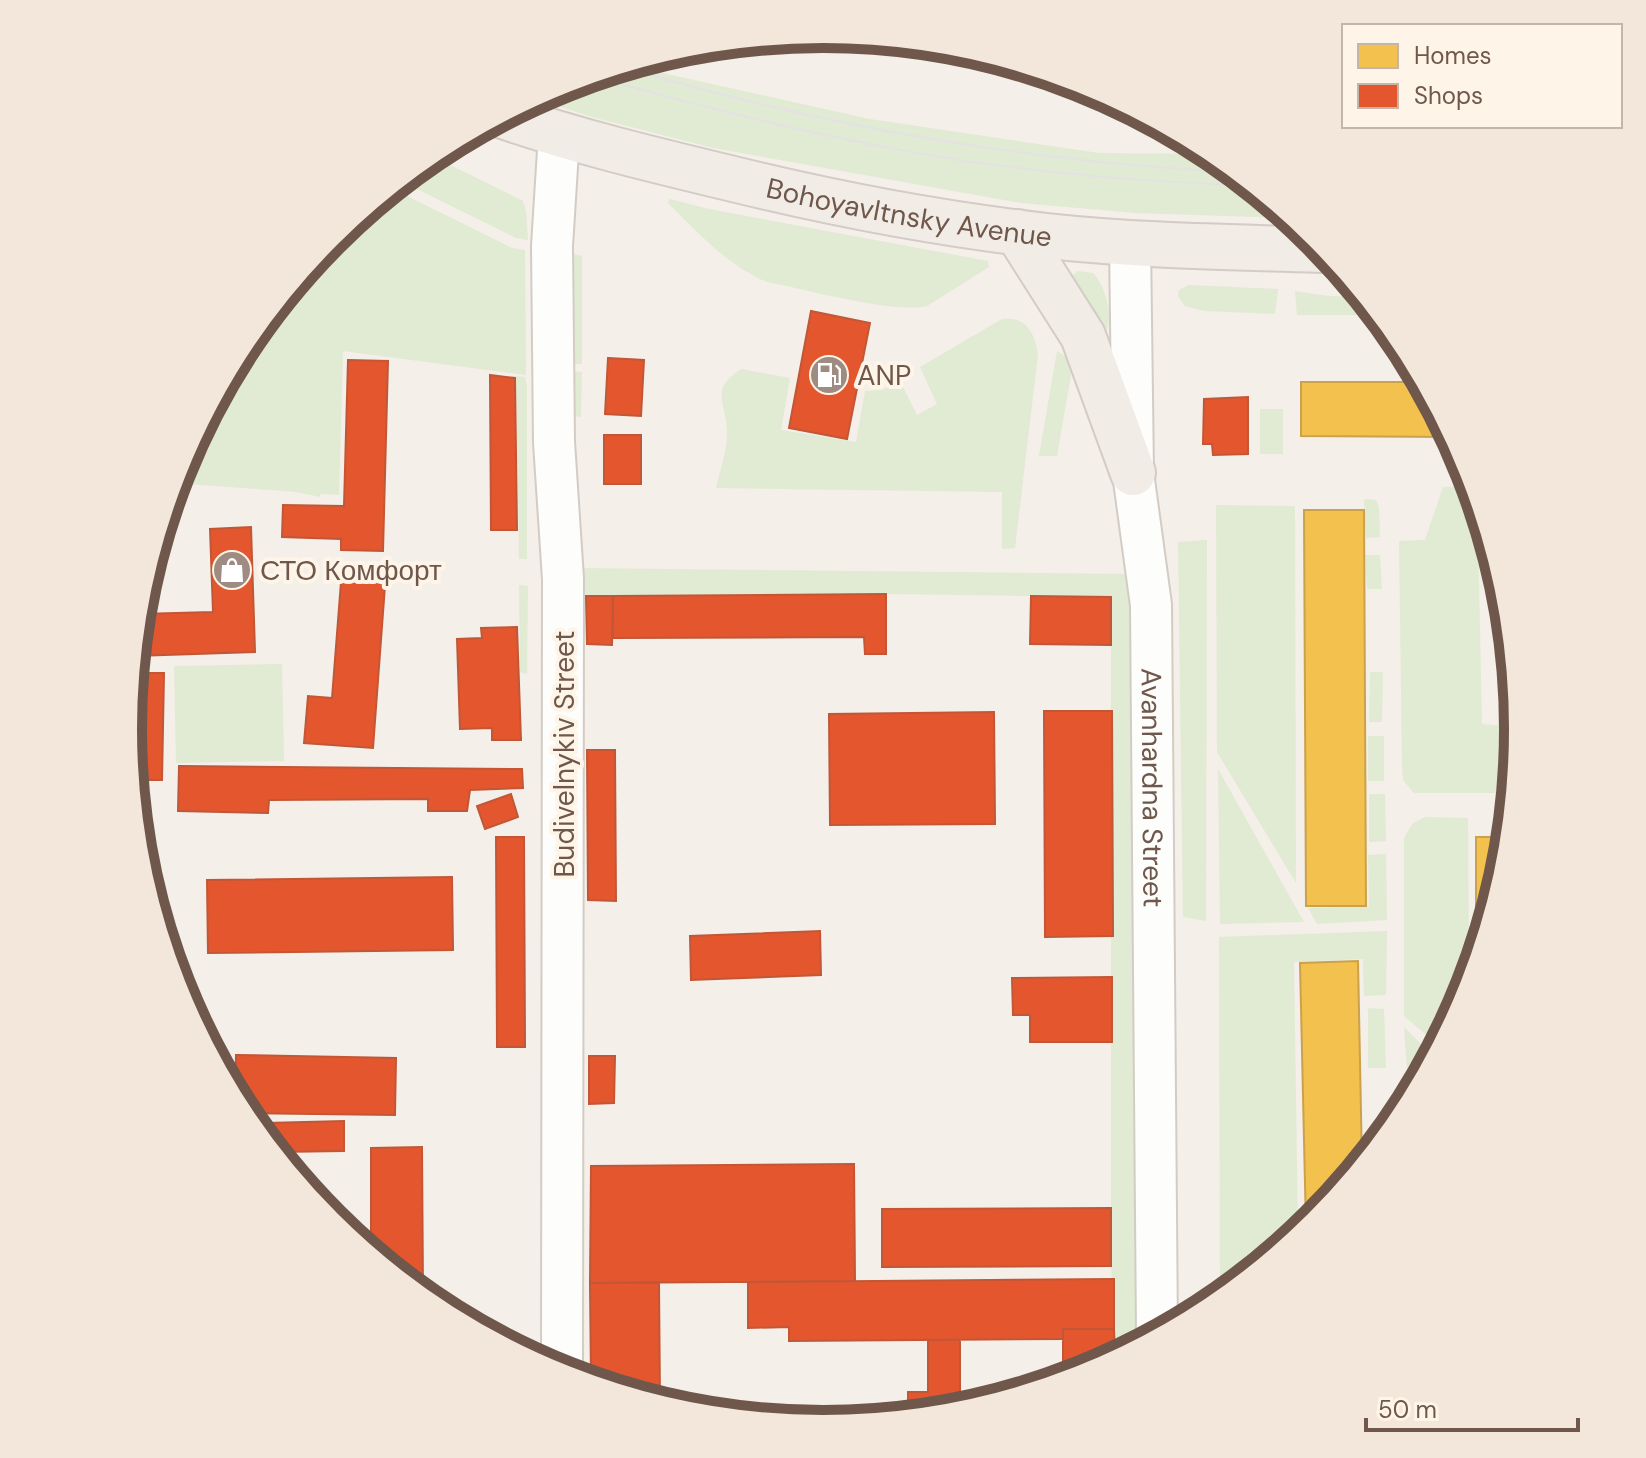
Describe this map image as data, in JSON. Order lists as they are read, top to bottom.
{
  "streets": {
    "main road": ["Bohoyavltnsky Avenue"],
    "street": ["Budivelnykiv Street", "Avanhardna Street"]
  },
  "crossings": [
    ["Bohoyavltnsky Avenue", "Budivelnykiv Street"],
    ["Bohoyavltnsky Avenue", "Avanhardna Street"]
  ],
  "places": {
    "fuel station": ["ANP"],
    "shop": ["СТО Комфорт"]
  },
  "legend": ["Homes", "Shops"],
  "scale_bar": "50 m"
}
